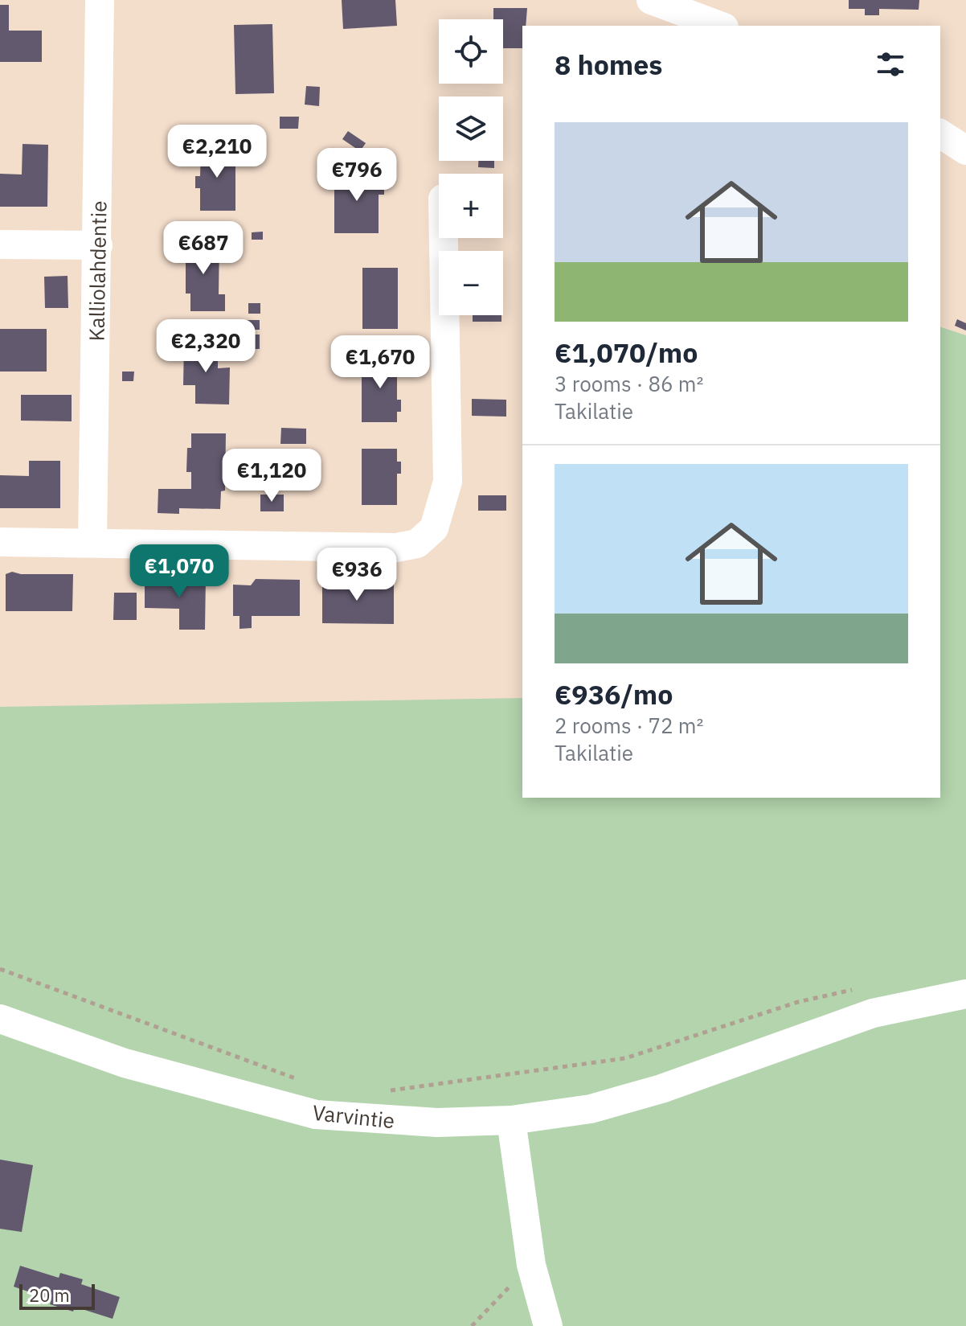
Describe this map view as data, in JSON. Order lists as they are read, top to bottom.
{
  "streets": {
    "street": ["Kalliolahdentie", "Varvintie"]
  },
  "scale_bar": "20 m",
  "page": {
    "map_buttons": ["+", "−"],
    "heading": "8 homes",
    "list": [
      {
        "name": "€1,070/mo",
        "note": "3 rooms · 86 m² · Takilatie"
      },
      {
        "name": "€936/mo",
        "note": "2 rooms · 72 m² · Takilatie"
      }
    ],
    "price": [
      "€2,210",
      "€796",
      "€687",
      "€2,320",
      "€1,670",
      "€1,120",
      "€1,070",
      "€936"
    ],
    "scale": "20 m"
  }
}
